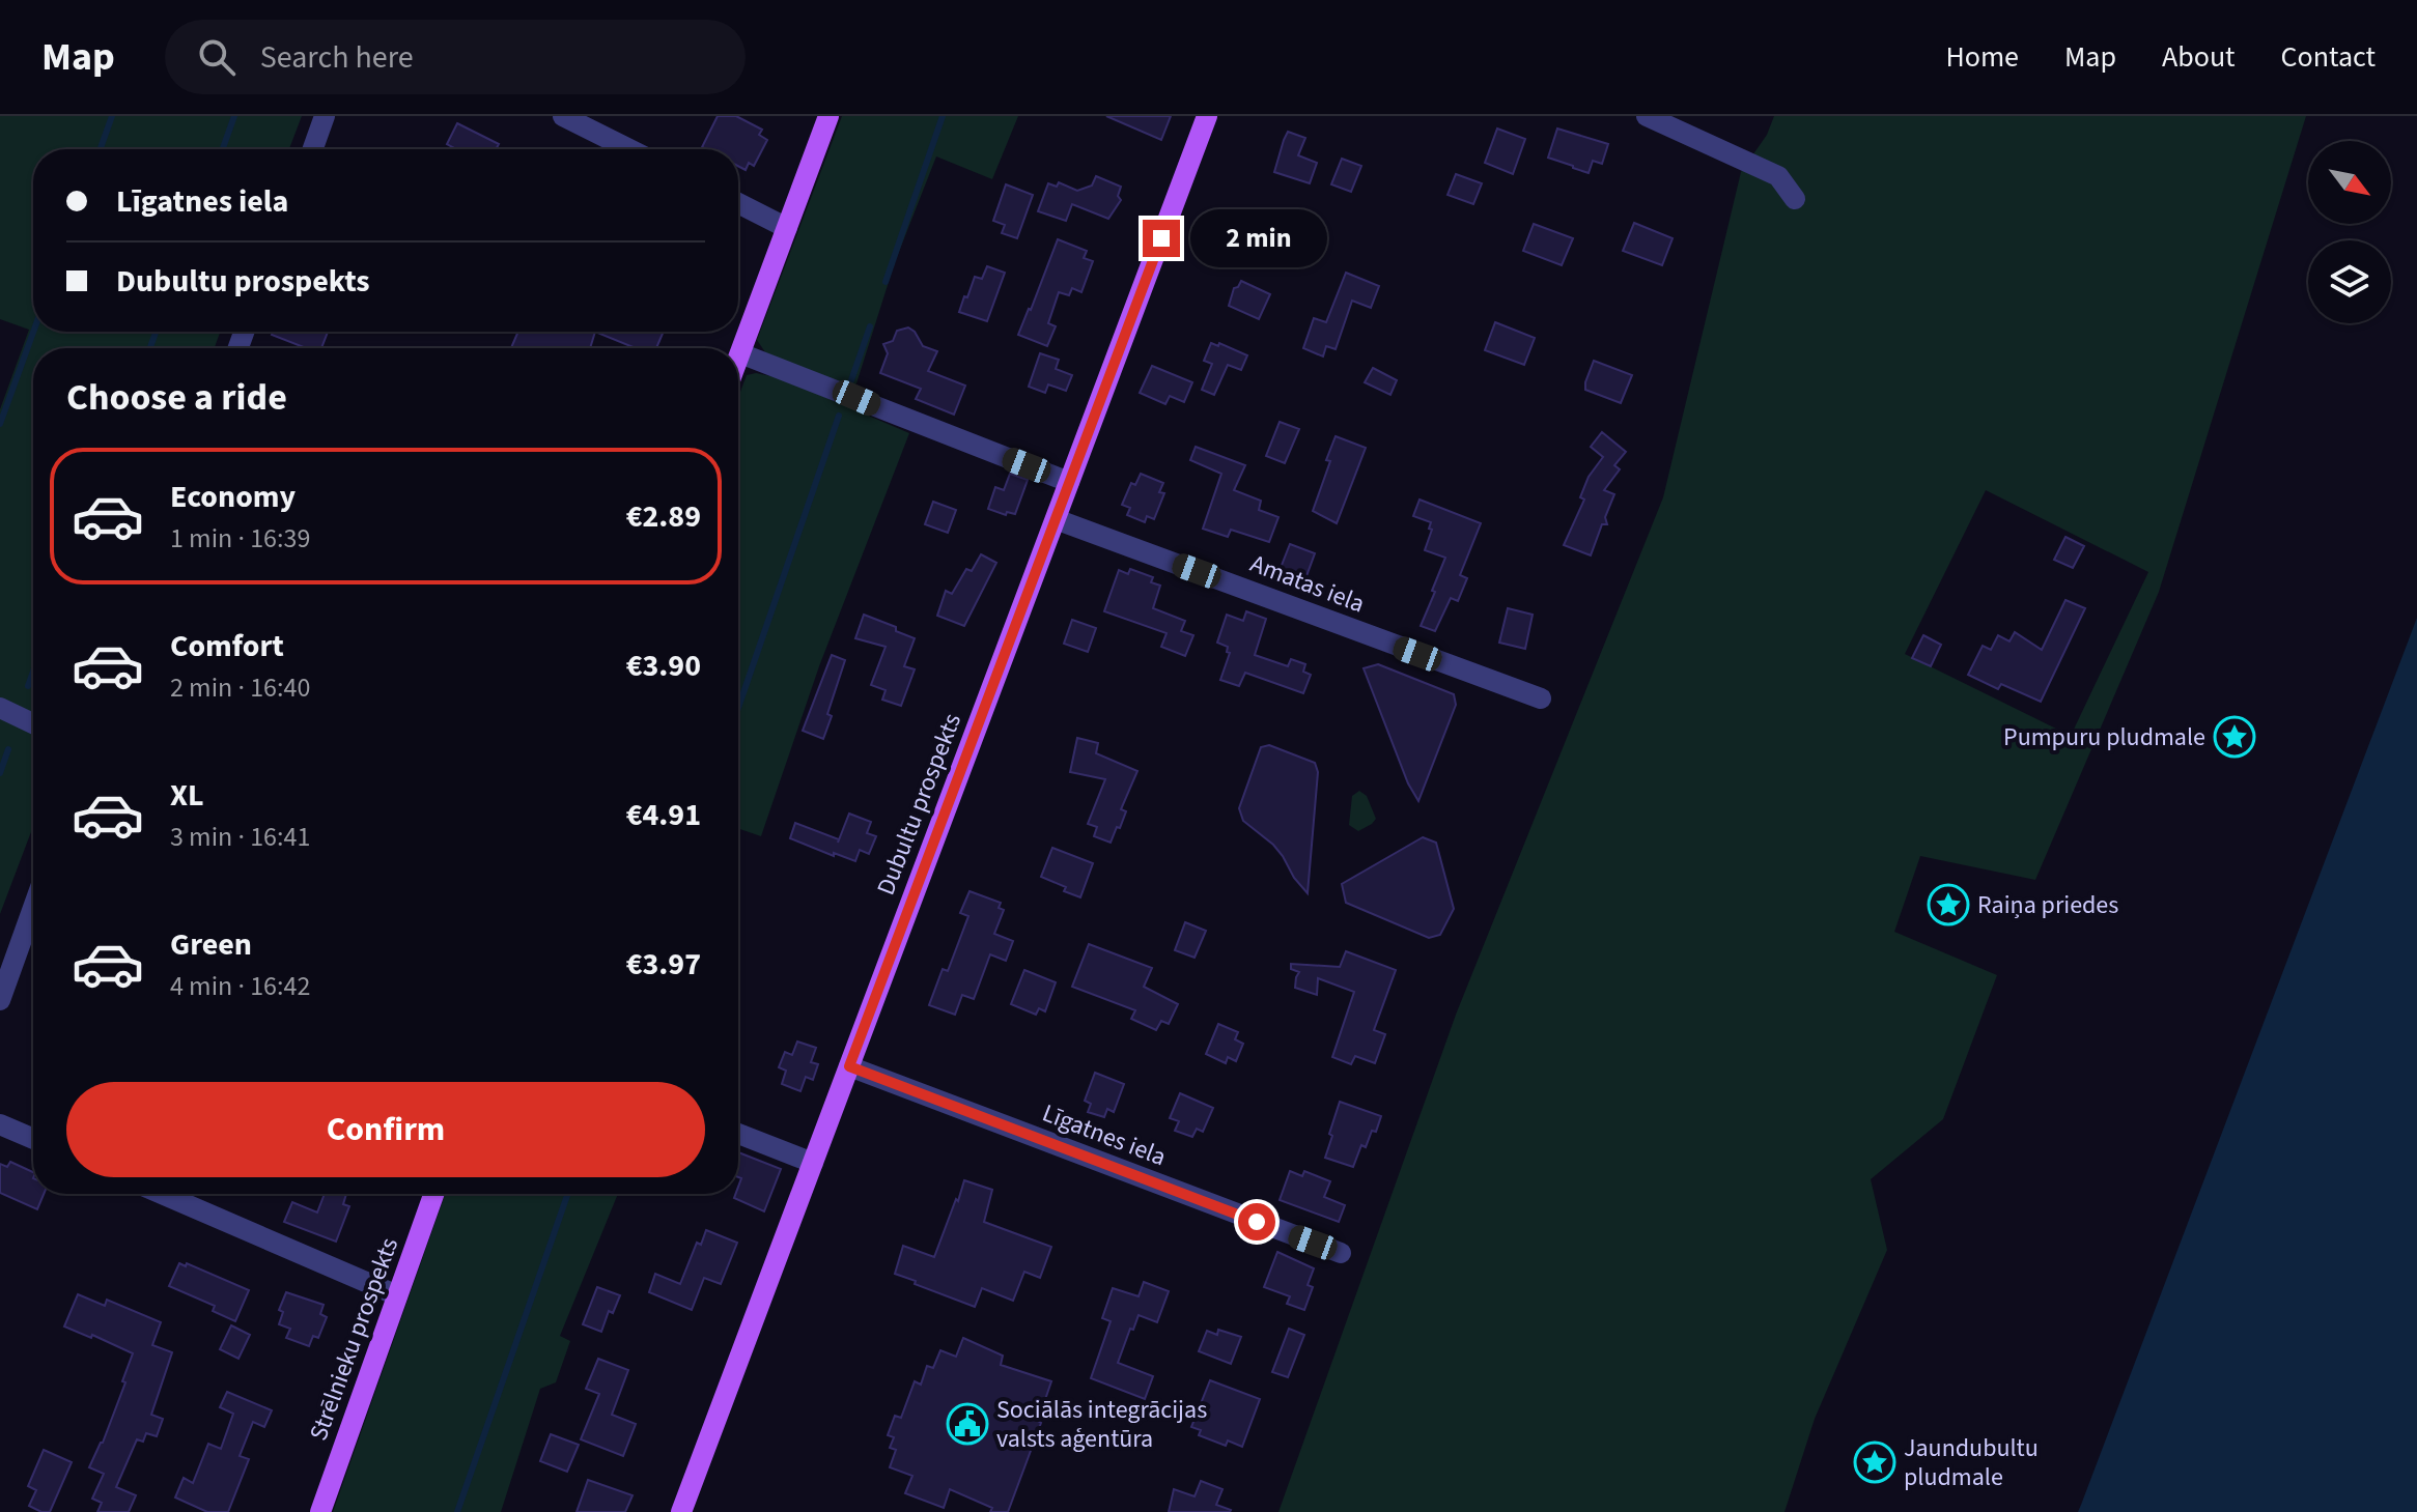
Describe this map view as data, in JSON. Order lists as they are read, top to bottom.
{
  "streets": {
    "main road": ["Dubultu prospekts", "Strēlnieku prospekts"],
    "street": ["Amatas iela", "Līgatnes iela"]
  },
  "crossings": [
    ["Amatas iela", "Dubultu prospekts"],
    ["Dubultu prospekts", "Līgatnes iela"]
  ],
  "places": {
    "place": ["Pumpuru pludmale", "Raiņa priedes", "Jaundubultu pludmale"],
    "public building": ["Sociālās integrācijas valsts aģentūra"]
  },
  "north": "bottom right",
  "page": {
    "header": "Map",
    "search": "Search here",
    "nav": [
      "Home",
      "Map",
      "About",
      "Contact"
    ],
    "banner": ["Līgatnes iela", "Dubultu prospekts"],
    "bubble": "2 min",
    "heading": "Choose a ride",
    "list": [
      {
        "name": "Economy",
        "note": "1 min · 16:39",
        "value": "€2.89"
      },
      {
        "name": "Comfort",
        "note": "2 min · 16:40",
        "value": "€3.90"
      },
      {
        "name": "XL",
        "note": "3 min · 16:41",
        "value": "€4.91"
      },
      {
        "name": "Green",
        "note": "4 min · 16:42",
        "value": "€3.97"
      }
    ],
    "buttons": "Confirm"
  }
}
